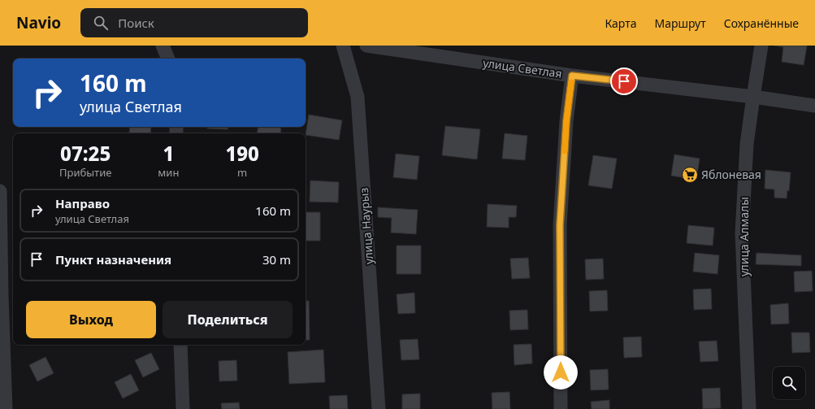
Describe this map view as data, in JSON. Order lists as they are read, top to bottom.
{
  "streets": {
    "street": ["улица Светлая", "улица Наурыз", "улица Алмалы"]
  },
  "crossings": [
    ["улица Светлая", "улица Алмалы"]
  ],
  "places": {
    "supermarket": ["Яблоневая"]
  },
  "page": {
    "header": "Navio",
    "search": "Поиск",
    "nav": ["Карта", "Маршрут", "Сохранённые"],
    "turn": ["160 m", "улица Светлая"],
    "eta": [
      "07:25",
      "Прибытие",
      "1",
      "мин",
      "190",
      "m"
    ],
    "list": [
      {
        "name": "Направо",
        "note": "улица Светлая",
        "value": "160 m"
      },
      {
        "name": "Пункт назначения",
        "value": "30 m"
      }
    ],
    "buttons": ["Выход", "Поделиться"]
  }
}
